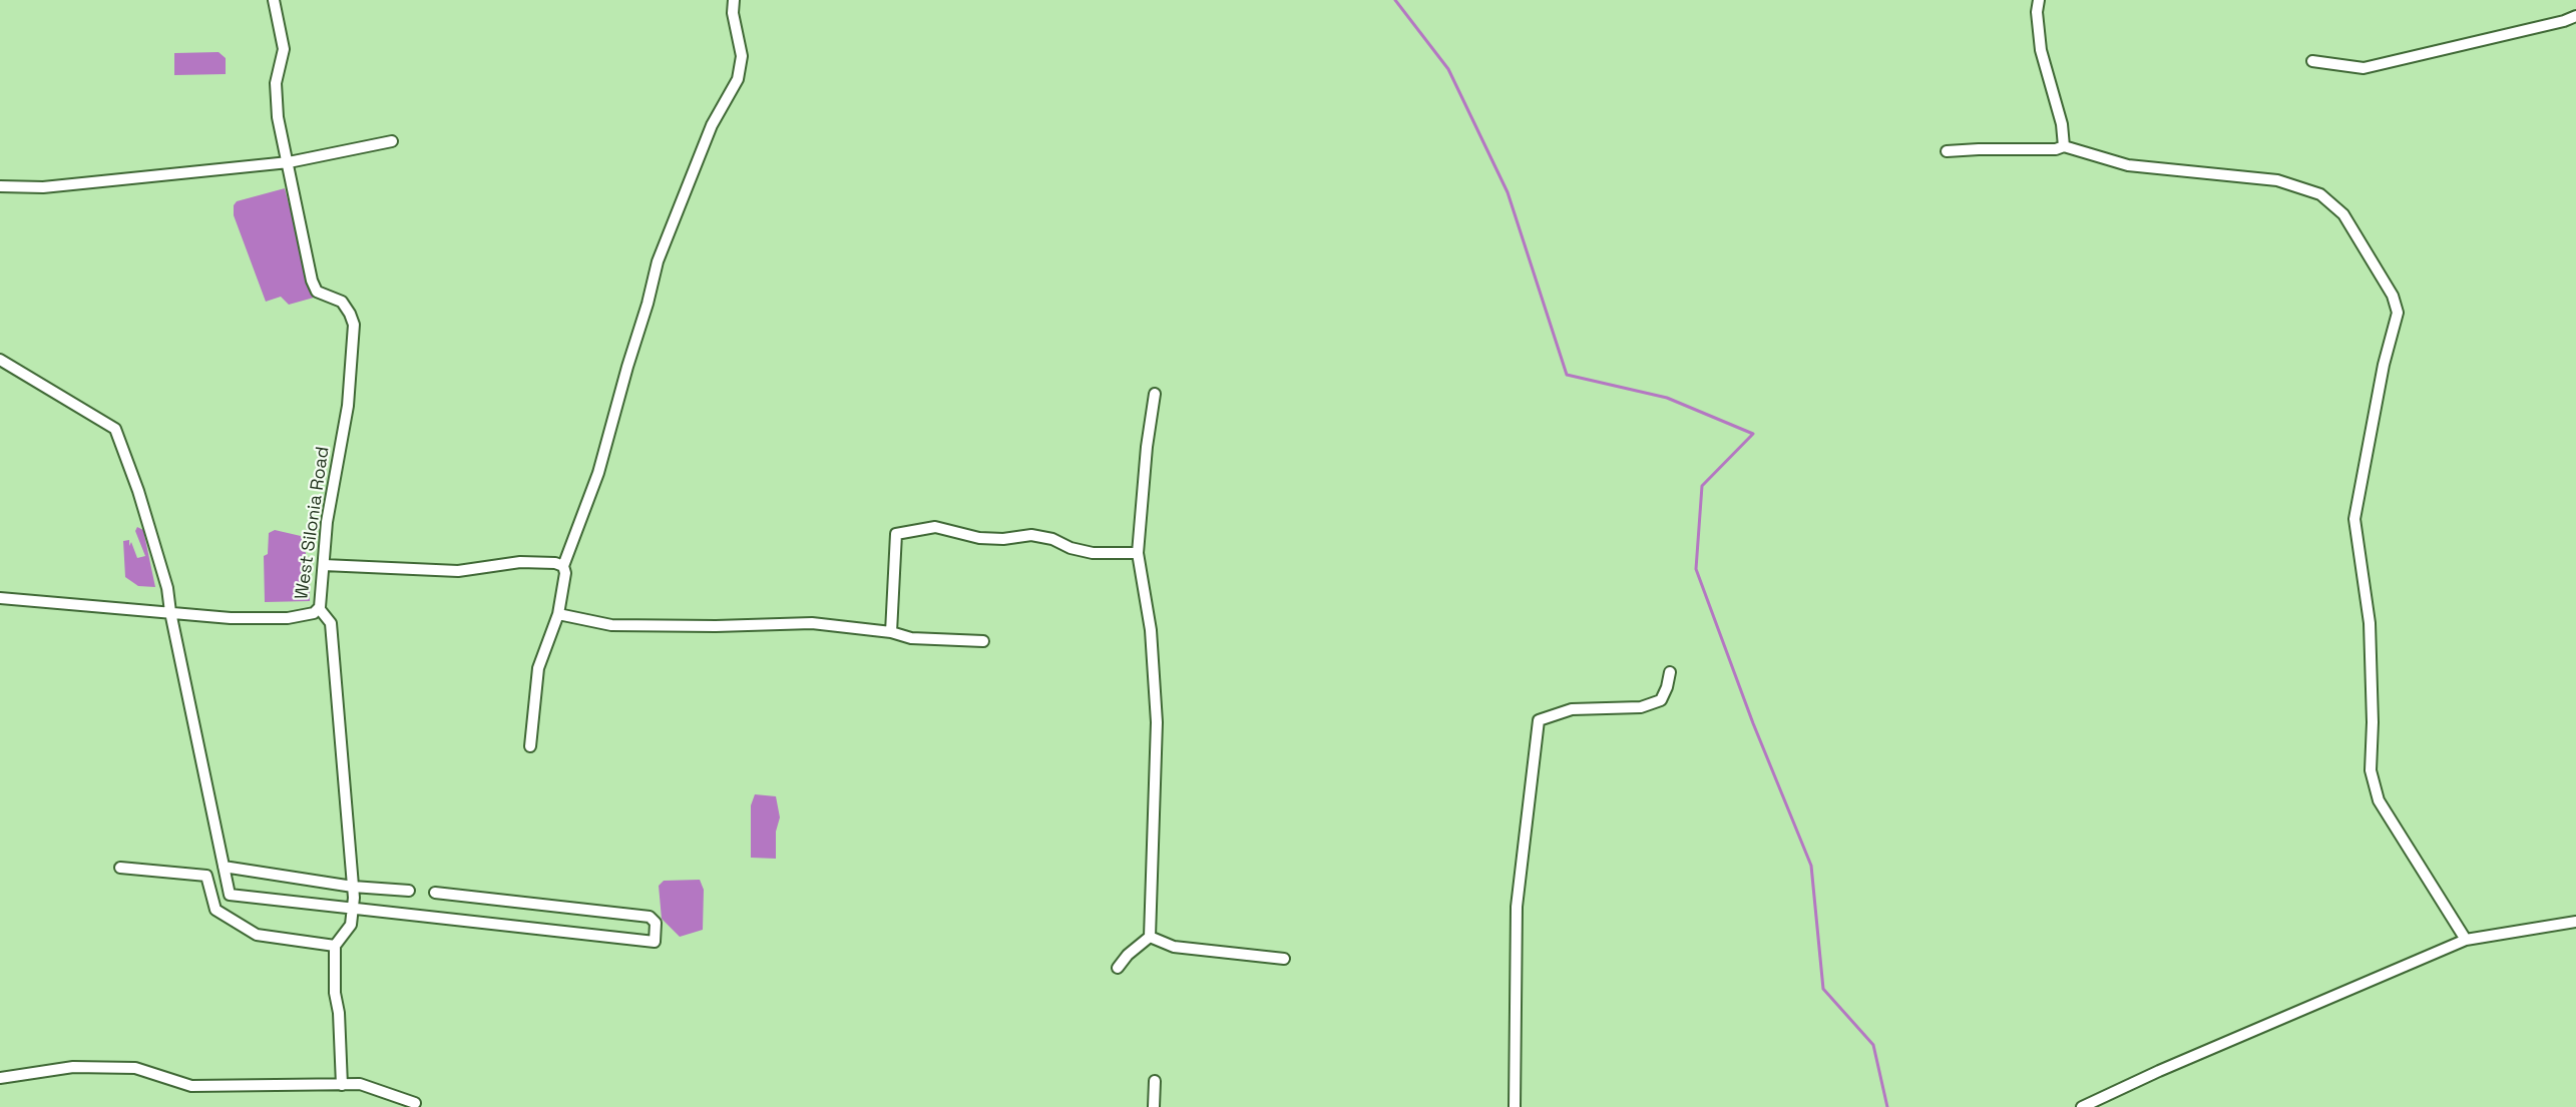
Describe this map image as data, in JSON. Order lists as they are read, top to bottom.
{
  "streets": {
    "street": ["West Silonia Road"]
  }
}
